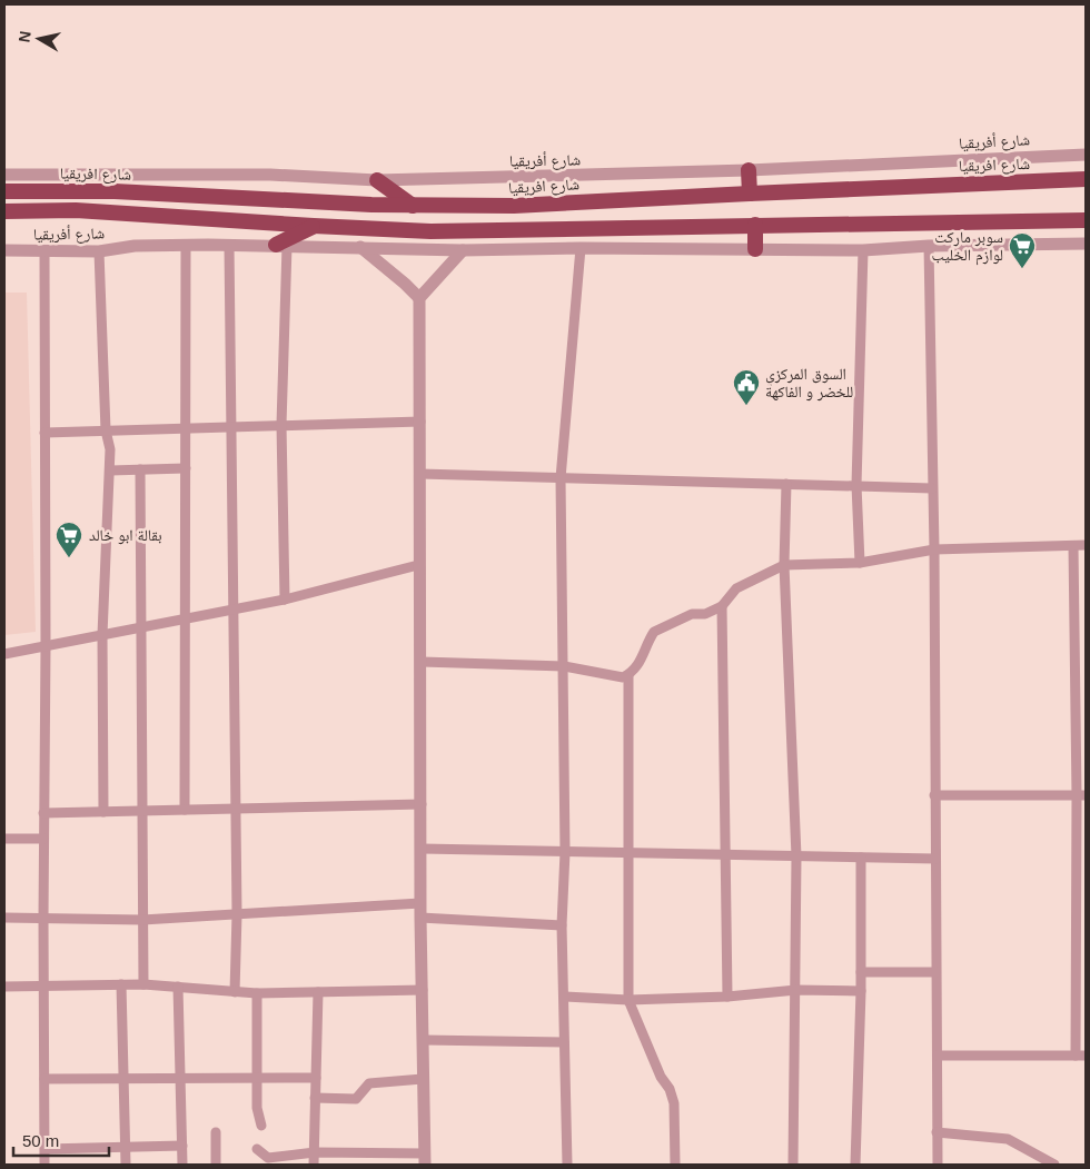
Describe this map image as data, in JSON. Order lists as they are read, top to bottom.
{
  "streets": {
    "highway": ["شارع افريقيا"],
    "street": ["شارع أفريقيا"]
  },
  "places": {
    "supermarket": ["سوبر ماركت لوازم الخليب", "بقالة ابو خالد"],
    "public building": ["السوق المركزي للخضر و الفاكهة"]
  },
  "scale_bar": "50 m",
  "north": "left"
}
